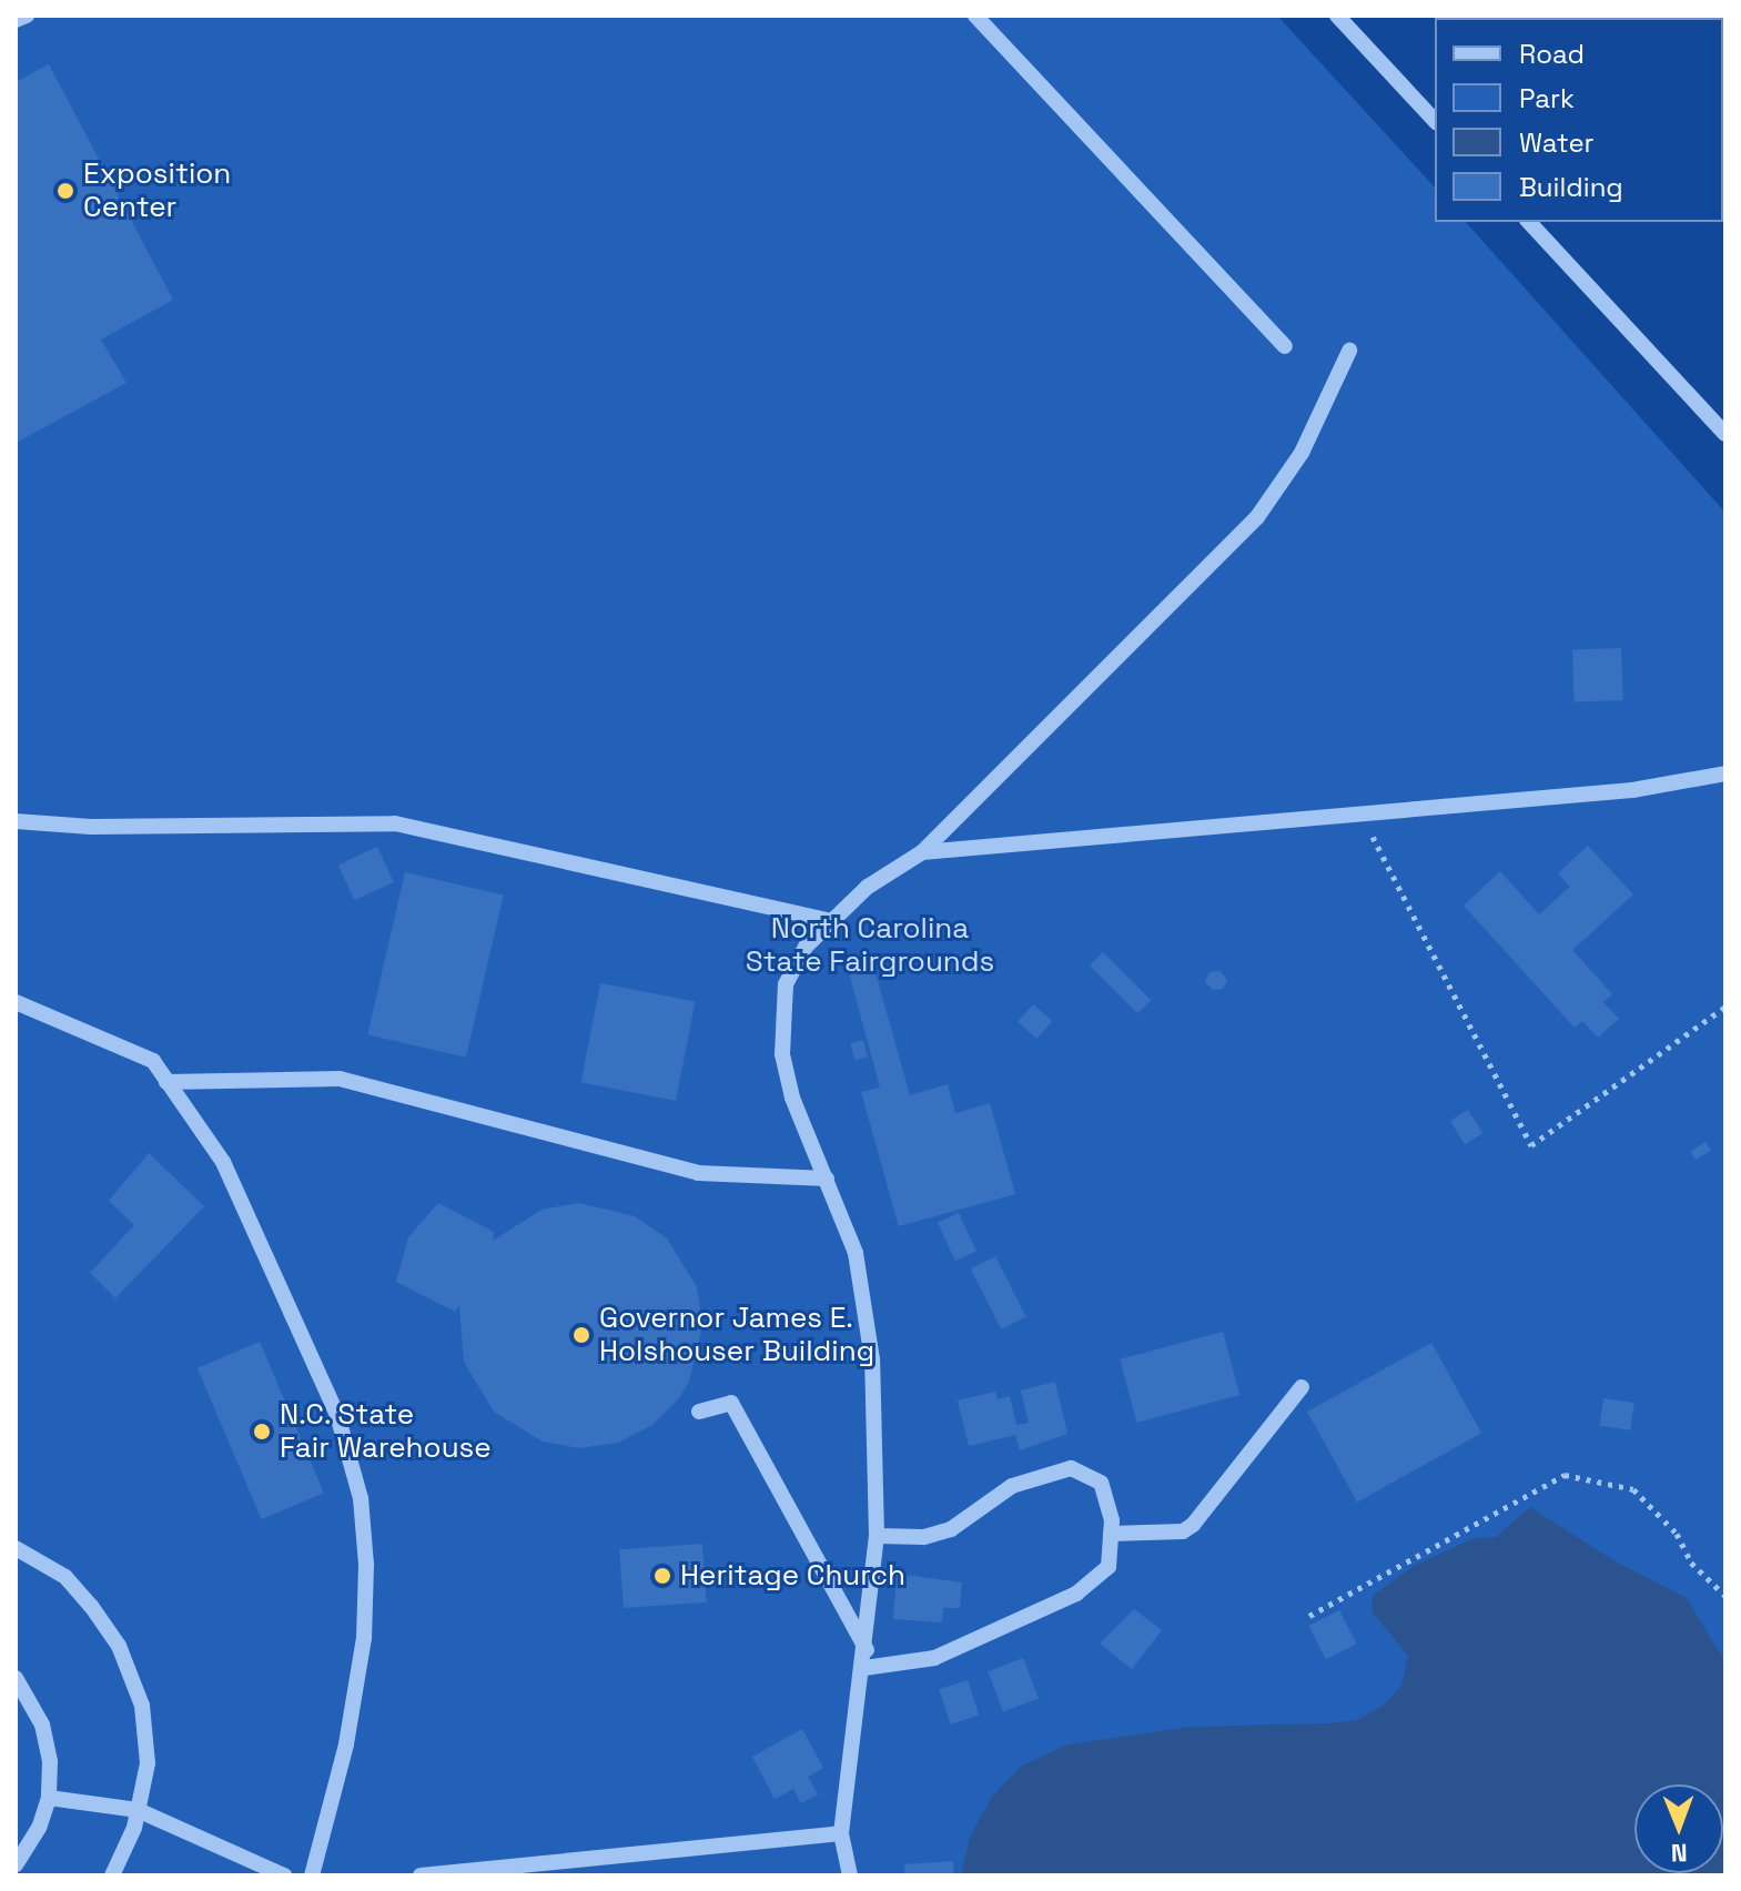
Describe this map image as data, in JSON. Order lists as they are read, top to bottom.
{
  "parks": ["North Carolina State Fairgrounds"],
  "places": [
    "Exposition Center",
    "Governor James E. Holshouser Building",
    "N.C. State Fair Warehouse",
    "Heritage Church"
  ],
  "legend": [
    "Road",
    "Park",
    "Water",
    "Building"
  ],
  "north": "bottom"
}
